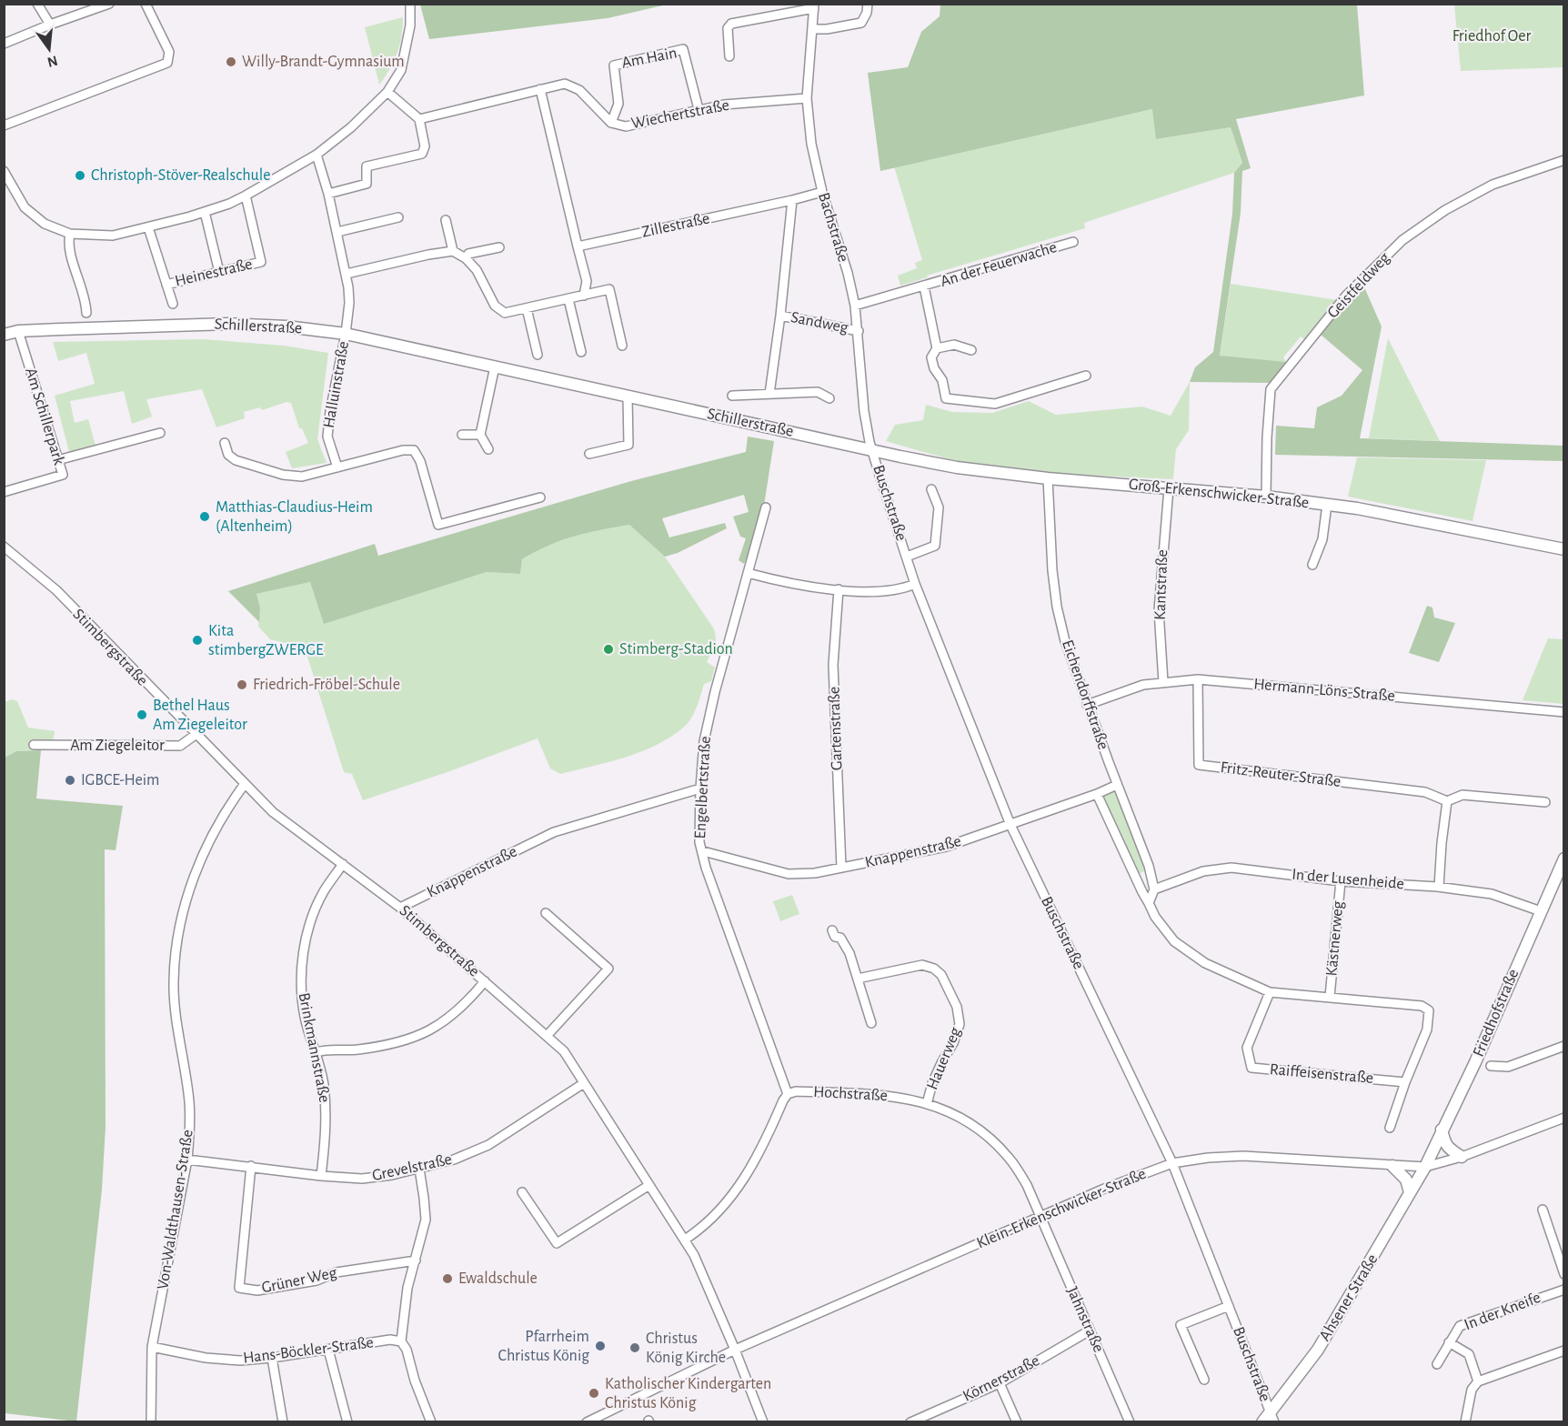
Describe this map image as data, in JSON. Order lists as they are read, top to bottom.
{
  "streets": {
    "main road": [
      "Schillerstraße",
      "Groß-Erkenschwicker-Straße",
      "Friedhofstraße",
      "Ahsener Straße"
    ],
    "street": [
      "Am Hain",
      "Wiechertstraße",
      "Zillestraße",
      "Bachstraße",
      "An der Feuerwache",
      "Heinestraße",
      "Geistfeldweg",
      "Sandweg",
      "Halluinstraße",
      "Am Schillerpark",
      "Buschstraße",
      "Kantstraße",
      "Stimbergstraße",
      "Hermann-Löns-Straße",
      "Eichendorffstraße",
      "Gartenstraße",
      "Am Ziegeleitor",
      "Fritz-Reuter-Straße",
      "Engelbertstraße",
      "Knappenstraße",
      "In der Lusenheide",
      "Kästnerweg",
      "Brinkmannstraße",
      "Hauerweg",
      "Raiffeisenstraße",
      "Hochstraße",
      "Grevelstraße",
      "Klein-Erkenschwicker-Straße",
      "Von-Waldthausen-Straße",
      "Grüner Weg",
      "In der Kneife",
      "Jahnstraße",
      "Hans-Böckler-Straße",
      "Körnerstraße"
    ]
  },
  "crossings": [
    ["Am Hain", "Wiechertstraße"],
    ["Wiechertstraße", "Bachstraße"],
    ["Zillestraße", "Bachstraße"],
    ["Bachstraße", "An der Feuerwache"],
    ["Bachstraße", "Sandweg"],
    ["Bachstraße", "Schillerstraße"],
    ["Bachstraße", "Groß-Erkenschwicker-Straße"],
    ["Bachstraße", "Buschstraße"],
    ["Geistfeldweg", "Groß-Erkenschwicker-Straße"],
    ["Schillerstraße", "Halluinstraße"],
    ["Schillerstraße", "Am Schillerpark"],
    ["Schillerstraße", "Groß-Erkenschwicker-Straße"],
    ["Schillerstraße", "Buschstraße"],
    ["Groß-Erkenschwicker-Straße", "Buschstraße"],
    ["Groß-Erkenschwicker-Straße", "Kantstraße"],
    ["Groß-Erkenschwicker-Straße", "Eichendorffstraße"],
    ["Buschstraße", "Knappenstraße"],
    ["Buschstraße", "Klein-Erkenschwicker-Straße"],
    ["Buschstraße", "Ahsener Straße"],
    ["Kantstraße", "Hermann-Löns-Straße"],
    ["Stimbergstraße", "Am Ziegeleitor"],
    ["Stimbergstraße", "Knappenstraße"],
    ["Stimbergstraße", "Brinkmannstraße"],
    ["Stimbergstraße", "Grevelstraße"],
    ["Stimbergstraße", "Klein-Erkenschwicker-Straße"],
    ["Stimbergstraße", "Von-Waldthausen-Straße"],
    ["Hermann-Löns-Straße", "Eichendorffstraße"],
    ["Hermann-Löns-Straße", "Fritz-Reuter-Straße"],
    ["Eichendorffstraße", "Knappenstraße"],
    ["Eichendorffstraße", "In der Lusenheide"],
    ["Gartenstraße", "Knappenstraße"],
    ["Engelbertstraße", "Knappenstraße"],
    ["Engelbertstraße", "Hochstraße"],
    ["In der Lusenheide", "Kästnerweg"],
    ["In der Lusenheide", "Friedhofstraße"],
    ["Friedhofstraße", "Klein-Erkenschwicker-Straße"],
    ["Friedhofstraße", "Ahsener Straße"],
    ["Brinkmannstraße", "Grevelstraße"],
    ["Hauerweg", "Hochstraße"],
    ["Hochstraße", "Klein-Erkenschwicker-Straße"],
    ["Hochstraße", "Jahnstraße"],
    ["Grevelstraße", "Von-Waldthausen-Straße"],
    ["Grevelstraße", "Grüner Weg"],
    ["Klein-Erkenschwicker-Straße", "Ahsener Straße"],
    ["Klein-Erkenschwicker-Straße", "Jahnstraße"],
    ["Von-Waldthausen-Straße", "Hans-Böckler-Straße"],
    ["Jahnstraße", "Körnerstraße"]
  ],
  "parks": ["Friedhof Oer"],
  "places": [
    "Willy-Brandt-Gymnasium",
    "Christoph-Stöver-Realschule",
    "Matthias-Claudius-Heim (Altenheim)",
    "Kita stimbergZWERGE",
    "Stimberg-Stadion",
    "Friedrich-Fröbel-Schule",
    "Bethel Haus Am Ziegeleitor",
    "IGBCE-Heim",
    "Ewaldschule",
    "Pfarrheim Christus König",
    "Christus König Kirche",
    "Katholischer Kindergarten Christus König"
  ],
  "north": "bottom"
}
